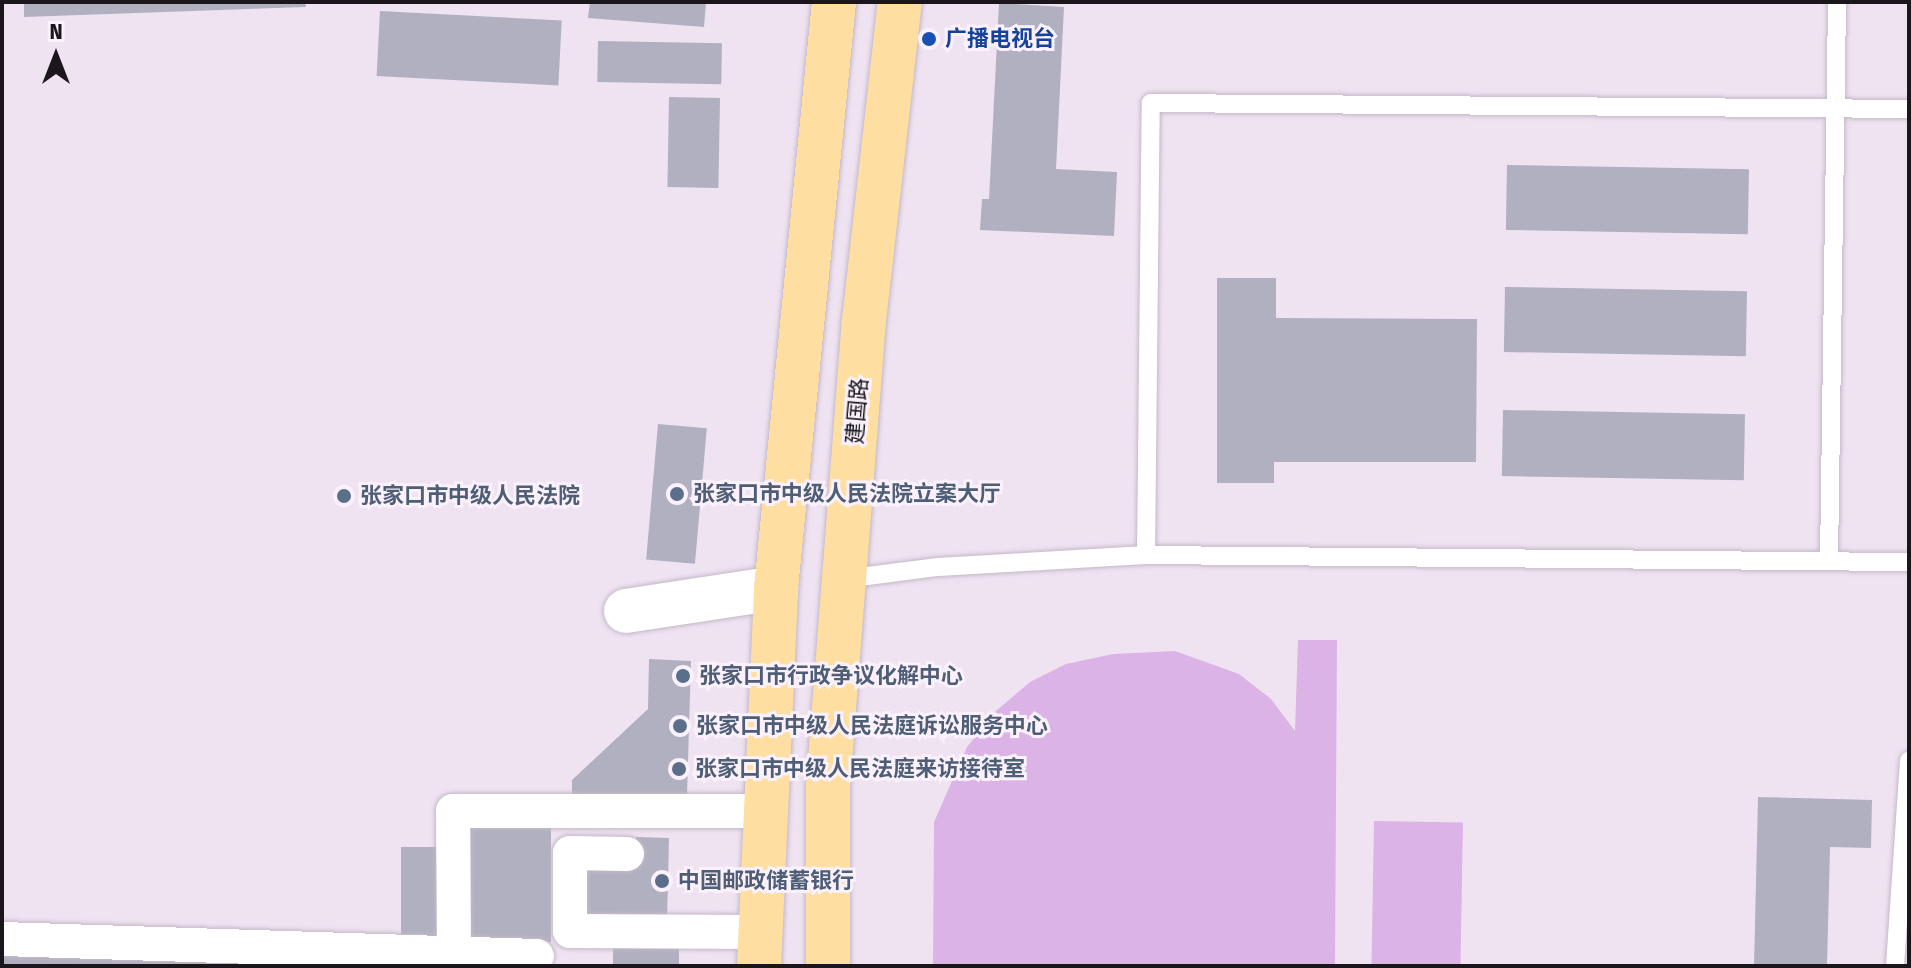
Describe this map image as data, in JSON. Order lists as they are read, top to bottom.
{
  "streets": {
    "main road": ["建国路"]
  },
  "places": [
    "广播电视台",
    "张家口市中级人民法院立案大厅",
    "张家口市中级人民法院",
    "张家口市行政争议化解中心",
    "张家口市中级人民法庭诉讼服务中心",
    "张家口市中级人民法庭来访接待室",
    "中国邮政储蓄银行"
  ],
  "north": "top"
}
